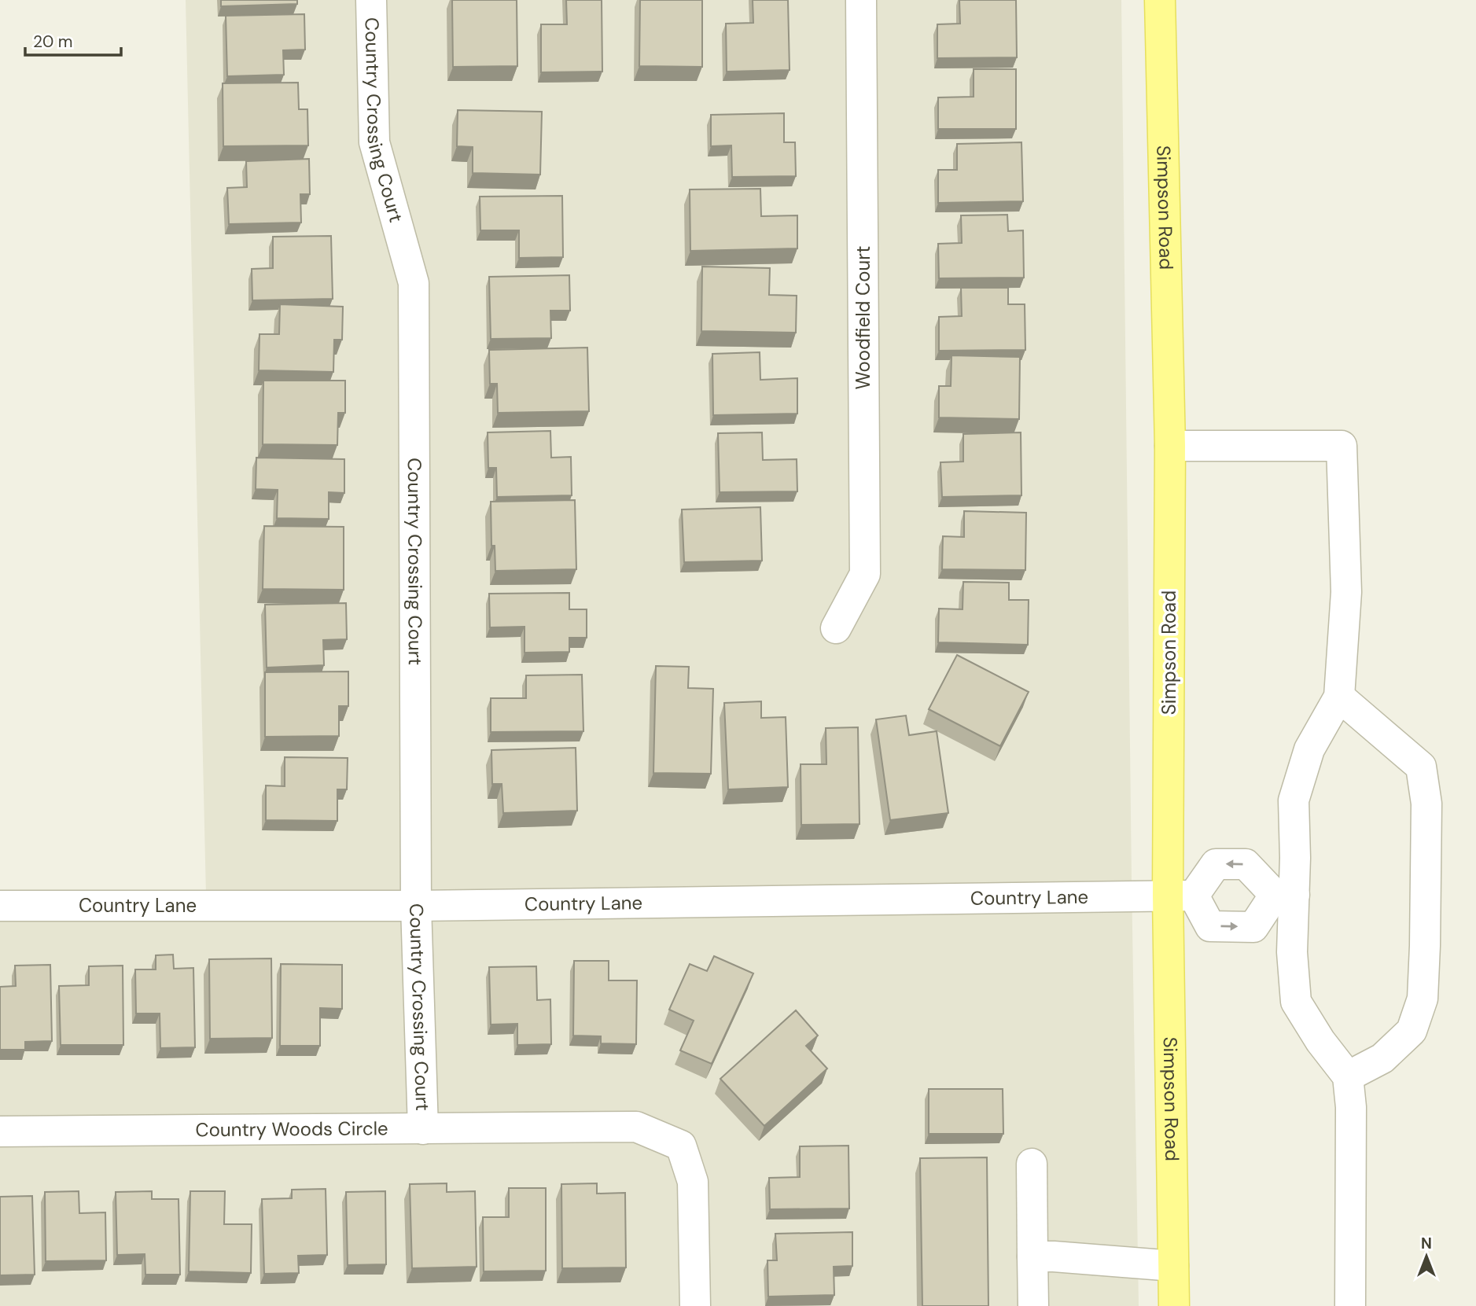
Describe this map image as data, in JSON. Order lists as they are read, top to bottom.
{
  "streets": {
    "main road": ["Simpson Road"],
    "street": [
      "Country Crossing Court",
      "Woodfield Court",
      "Country Lane",
      "Country Woods Circle"
    ]
  },
  "crossings": [
    ["Country Crossing Court", "Country Lane"],
    ["Country Crossing Court", "Country Woods Circle"],
    ["Simpson Road", "Country Lane"]
  ],
  "scale_bar": "20 m",
  "north": "top"
}
